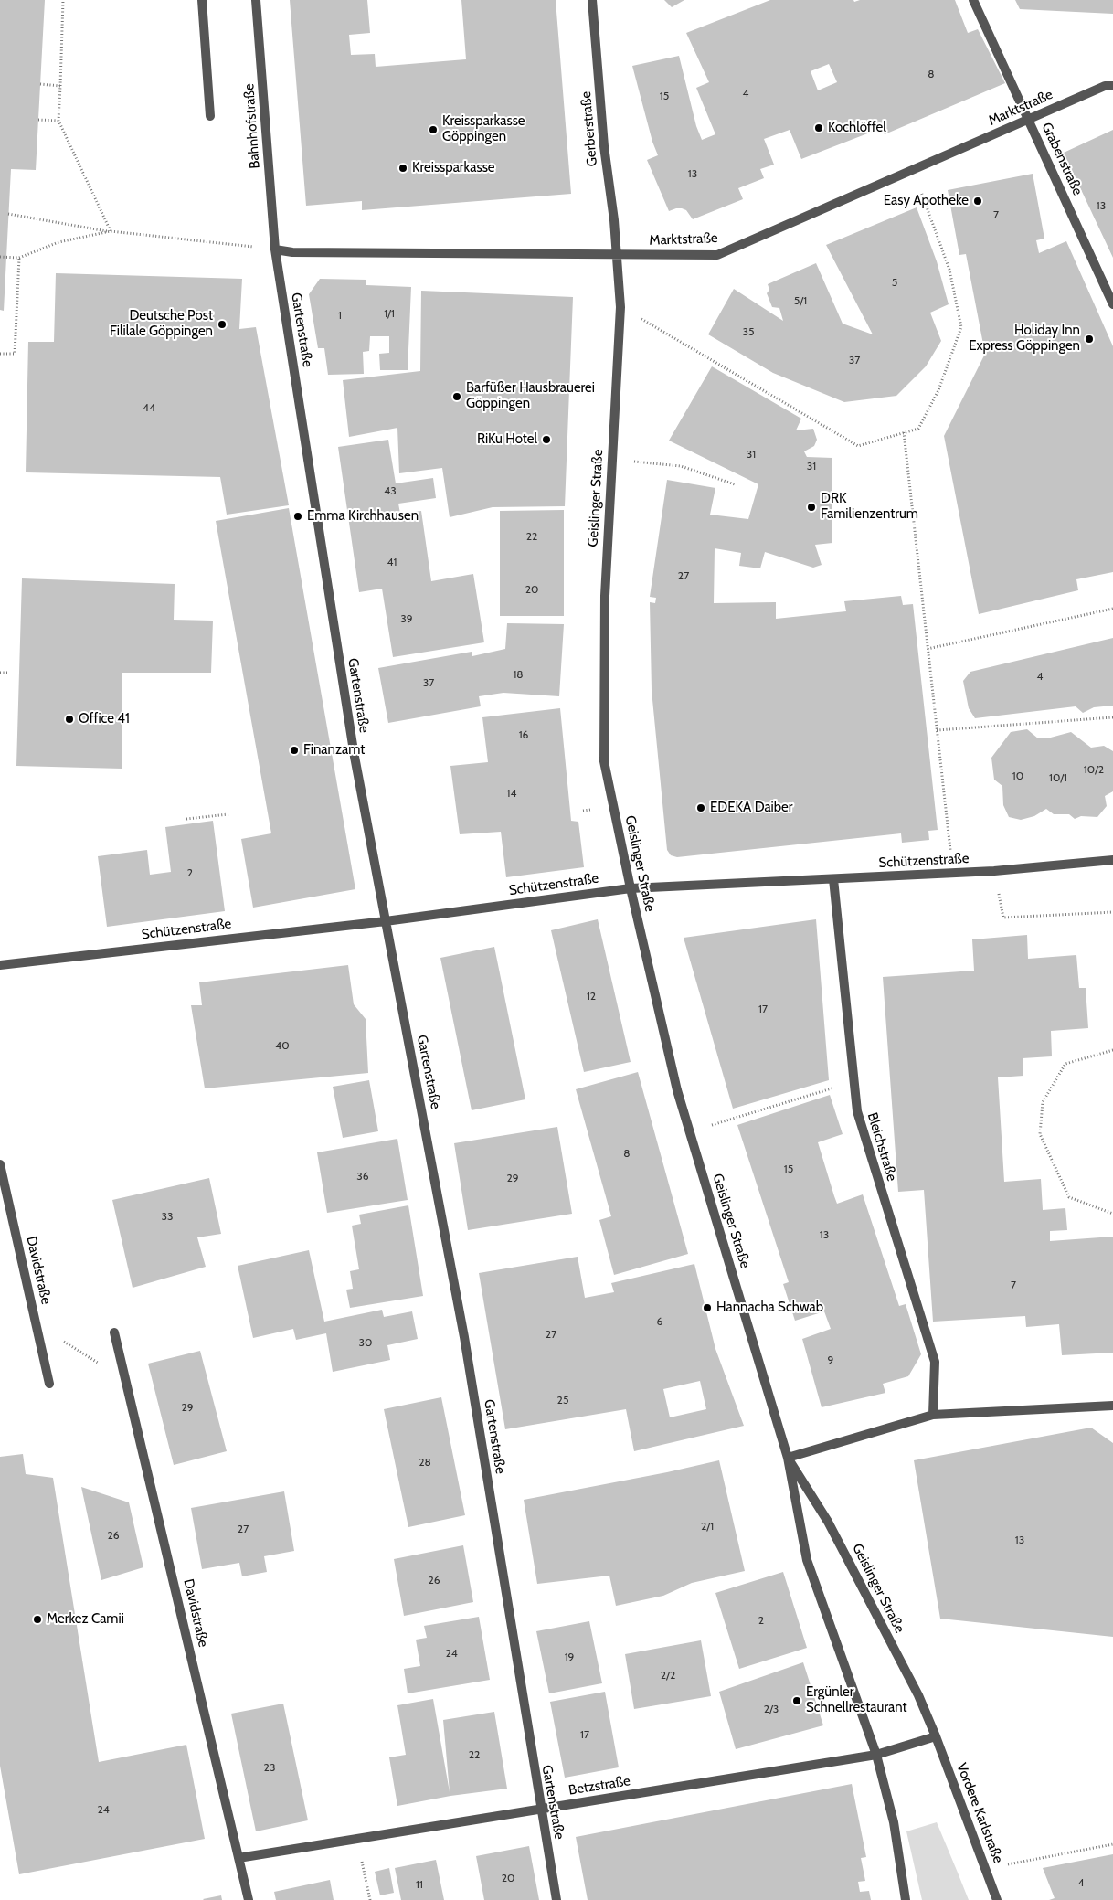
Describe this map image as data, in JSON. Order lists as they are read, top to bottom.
{
  "streets": {
    "street": [
      "Marktstraße",
      "Bahnhofstraße",
      "Gerberstraße",
      "Grabenstraße",
      "Gartenstraße",
      "Geislinger Straße",
      "Schützenstraße",
      "Bleichstraße",
      "Davidstraße",
      "Betzstraße",
      "Vordere Karlstraße"
    ]
  },
  "crossings": [
    ["Marktstraße", "Bahnhofstraße"],
    ["Marktstraße", "Gerberstraße"],
    ["Marktstraße", "Grabenstraße"],
    ["Marktstraße", "Gartenstraße"],
    ["Marktstraße", "Geislinger Straße"],
    ["Bahnhofstraße", "Gartenstraße"],
    ["Gerberstraße", "Geislinger Straße"],
    ["Gartenstraße", "Schützenstraße"],
    ["Gartenstraße", "Betzstraße"],
    ["Geislinger Straße", "Schützenstraße"],
    ["Geislinger Straße", "Betzstraße"],
    ["Geislinger Straße", "Vordere Karlstraße"],
    ["Schützenstraße", "Bleichstraße"],
    ["Davidstraße", "Betzstraße"],
    ["Betzstraße", "Vordere Karlstraße"]
  ],
  "places": [
    "Kochlöffel",
    "Kreissparkasse Göppingen",
    "Kreissparkasse",
    "Easy Apotheke",
    "Deutsche Post Fililale Göppingen",
    "Holiday Inn Express Göppingen",
    "Barfüßer Hausbrauerei Göppingen",
    "RiKu Hotel",
    "DRK Familienzentrum",
    "Emma Kirchhausen",
    "Office 41",
    "Finanzamt",
    "EDEKA Daiber",
    "Hannacha Schwab",
    "Merkez Camii",
    "Ergünler Schnellrestaurant"
  ],
  "house_numbers": [
    "8",
    "4",
    "15",
    "13",
    "13",
    "7",
    "5",
    "5/1",
    "1/1",
    "1",
    "35",
    "37",
    "44",
    "31",
    "31",
    "43",
    "22",
    "41",
    "27",
    "20",
    "39",
    "18",
    "4",
    "37",
    "16",
    "10/2",
    "10",
    "10/1",
    "14",
    "2",
    "12",
    "17",
    "40",
    "8",
    "15",
    "36",
    "29",
    "33",
    "13",
    "7",
    "6",
    "27",
    "30",
    "9",
    "25",
    "29",
    "28",
    "2/1",
    "27",
    "26",
    "13",
    "26",
    "2",
    "24",
    "19",
    "2/2",
    "2/3",
    "17",
    "22",
    "23",
    "24",
    "20",
    "4",
    "11"
  ]
}
